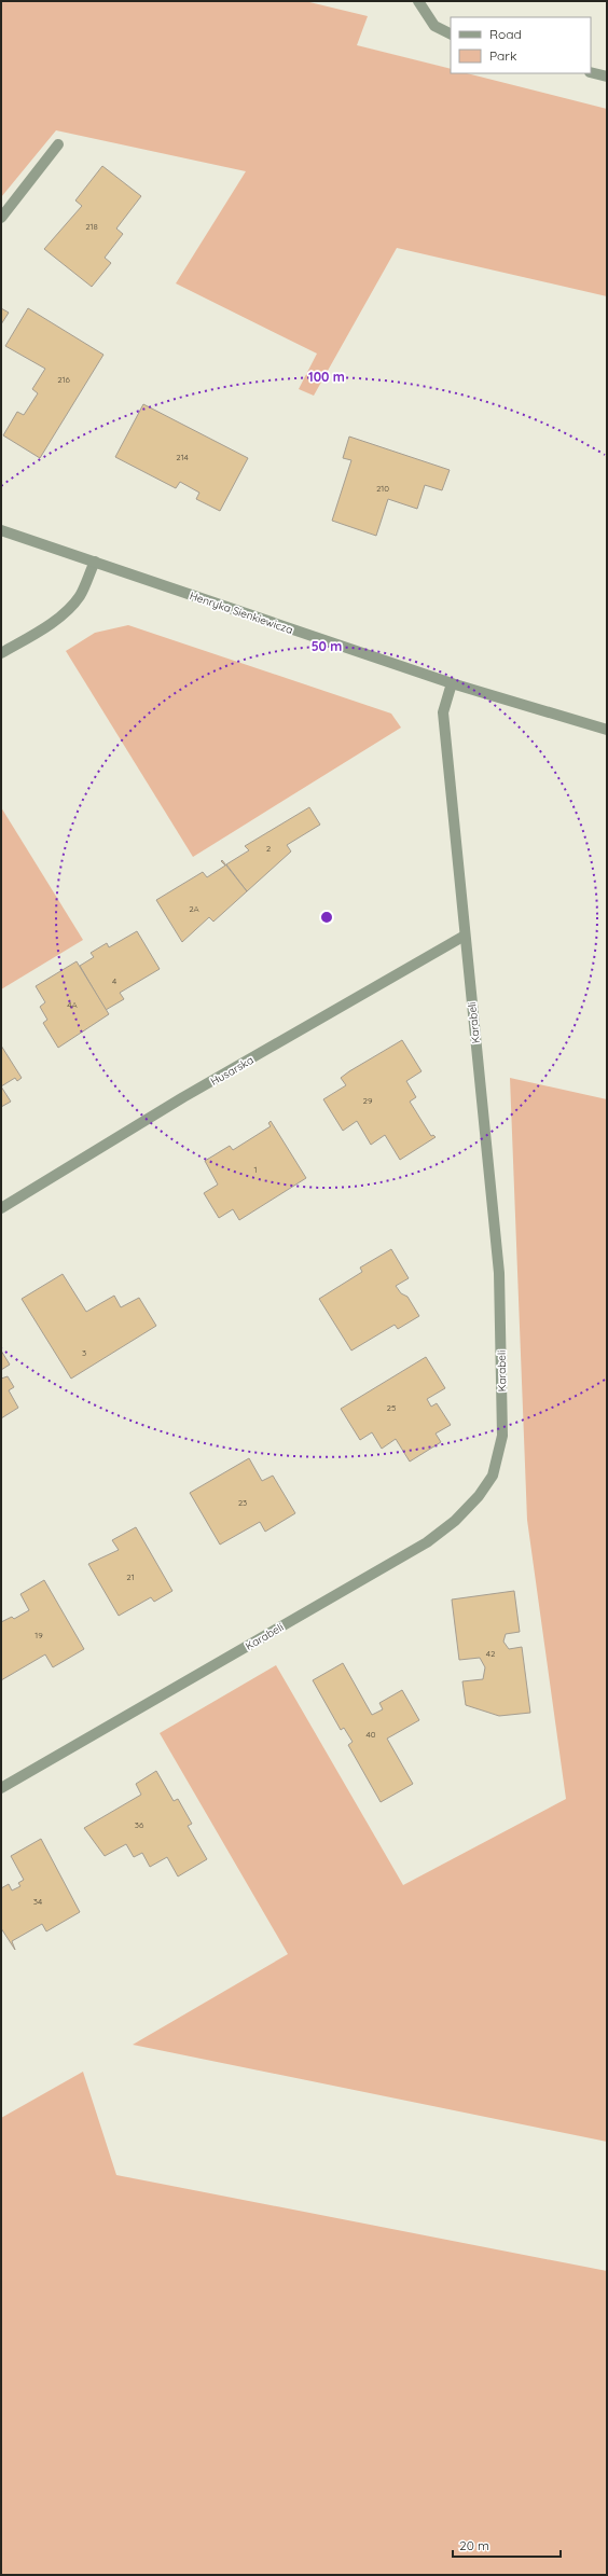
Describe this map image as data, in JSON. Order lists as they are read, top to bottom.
{
  "streets": {
    "street": ["Henryka Sienkiewicza", "Karabeli", "Husarska"]
  },
  "crossings": [
    ["Henryka Sienkiewicza", "Karabeli"],
    ["Karabeli", "Husarska"]
  ],
  "house_numbers": [
    "218",
    "216",
    "214",
    "210",
    "2",
    "2A",
    "4",
    "4A",
    "29",
    "1",
    "3",
    "25",
    "23",
    "21",
    "19",
    "42",
    "40",
    "36",
    "34"
  ],
  "legend": ["Road", "Park"],
  "scale_bar": "20 m",
  "rings": ["100 m", "50 m"]
}
